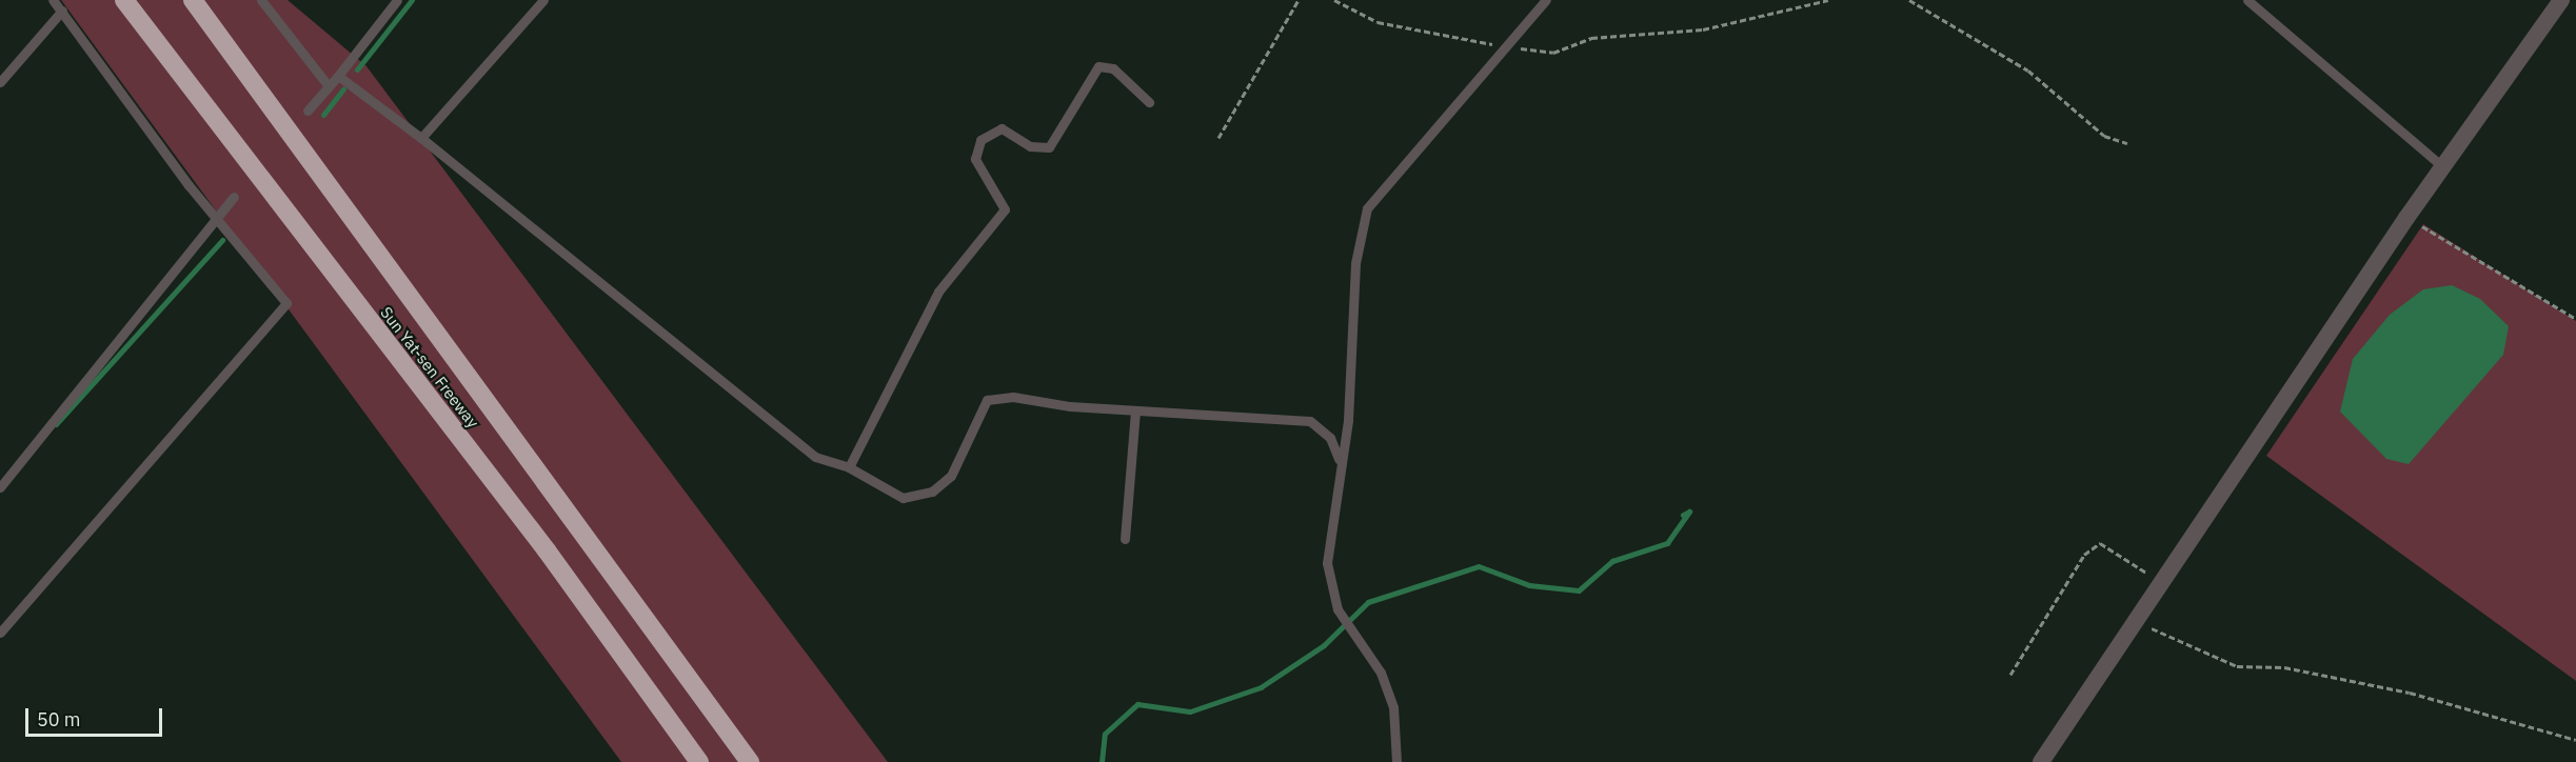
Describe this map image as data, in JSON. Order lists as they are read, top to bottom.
{
  "streets": {
    "highway": ["Sun Yat-sen Freeway"]
  },
  "scale_bar": "50 m"
}
